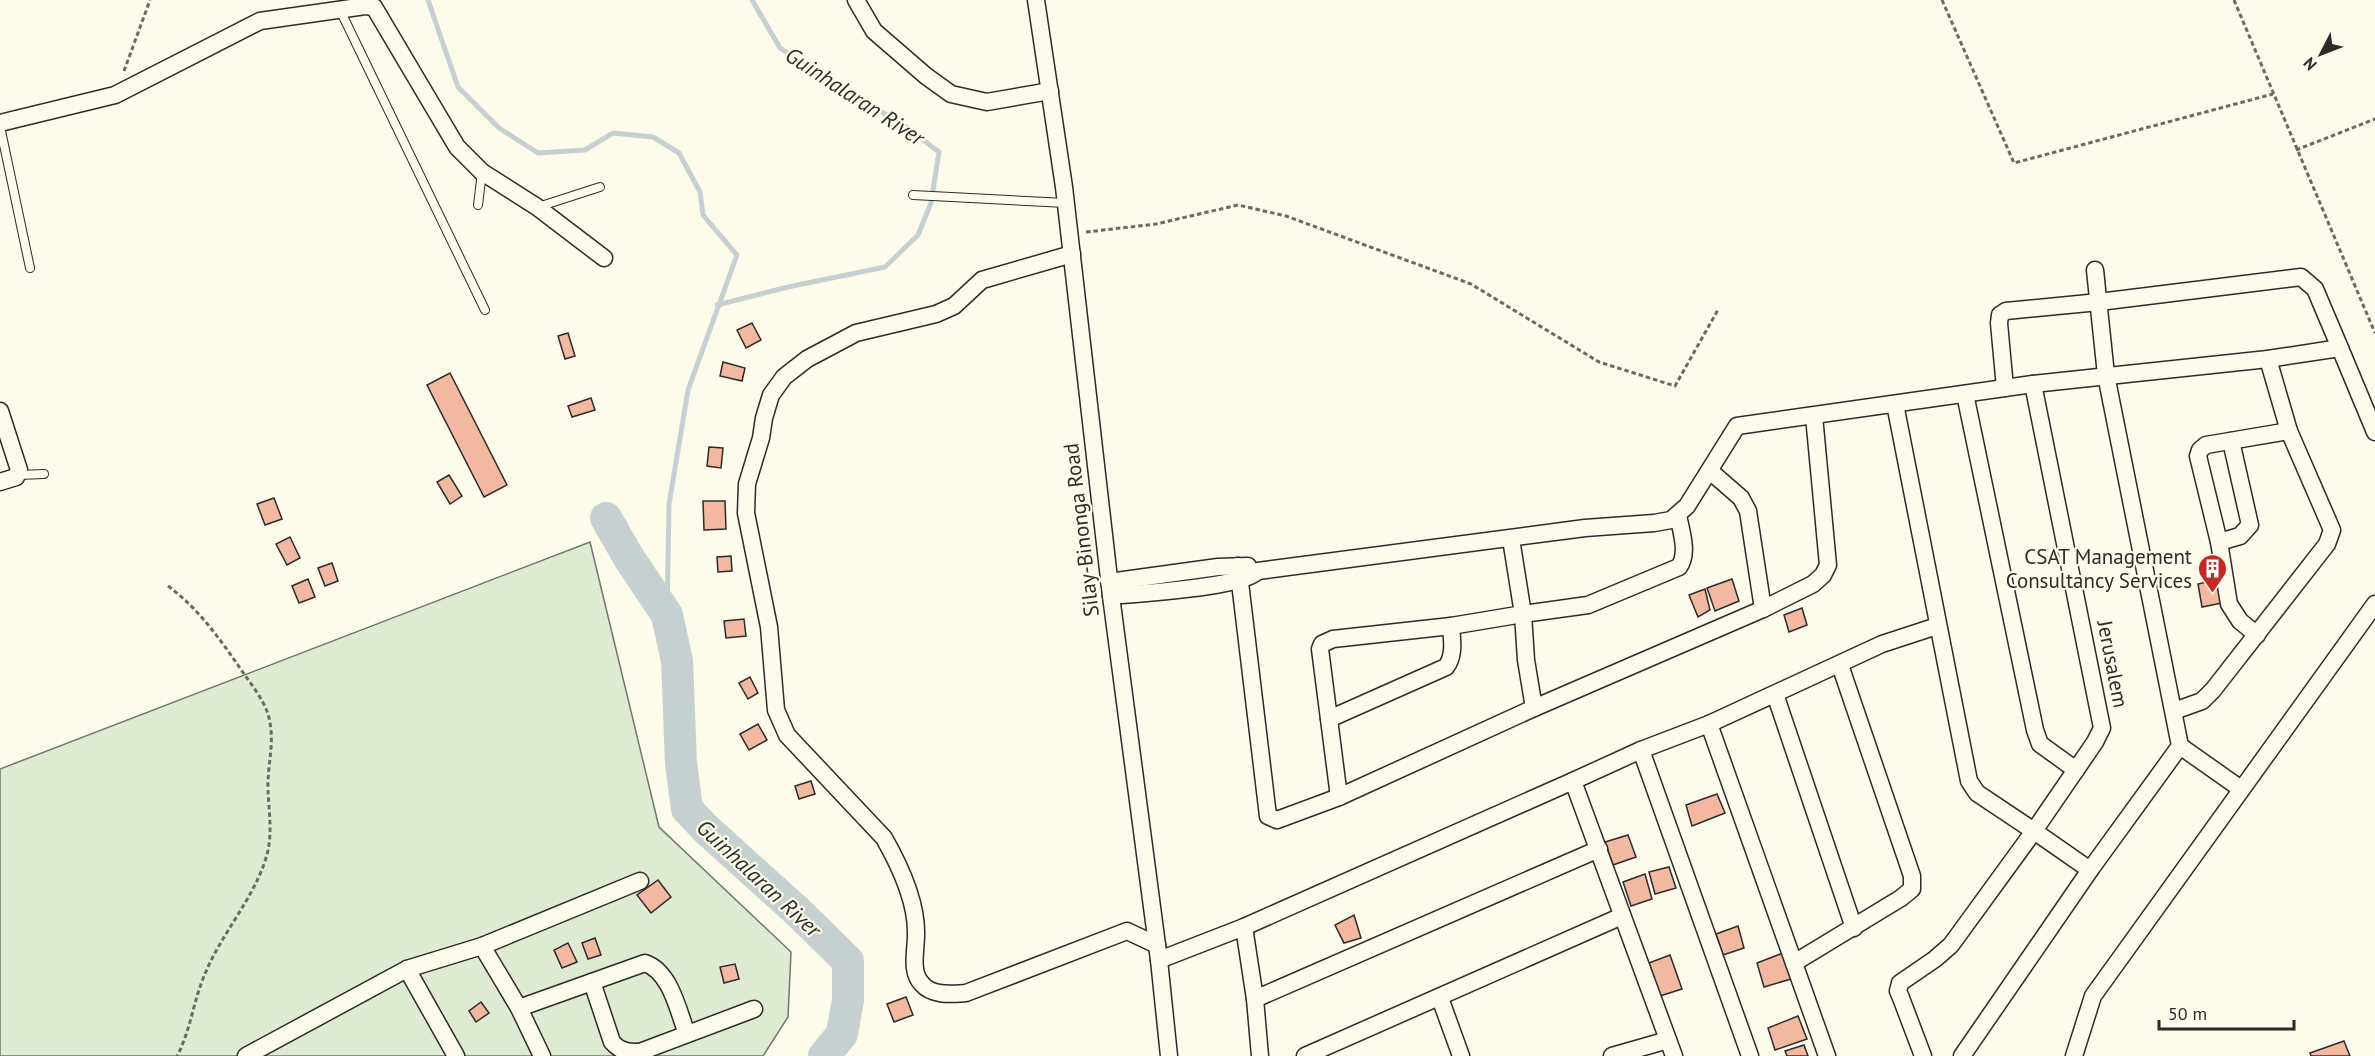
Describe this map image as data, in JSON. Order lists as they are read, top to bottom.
{
  "streets": {
    "street": ["Silay-Binonga Road", "Jerusalem"]
  },
  "water": ["Guinhalaran River"],
  "places": {
    "building": ["CSAT Management Consultancy Services"]
  },
  "scale_bar": "50 m",
  "north": "bottom left"
}
